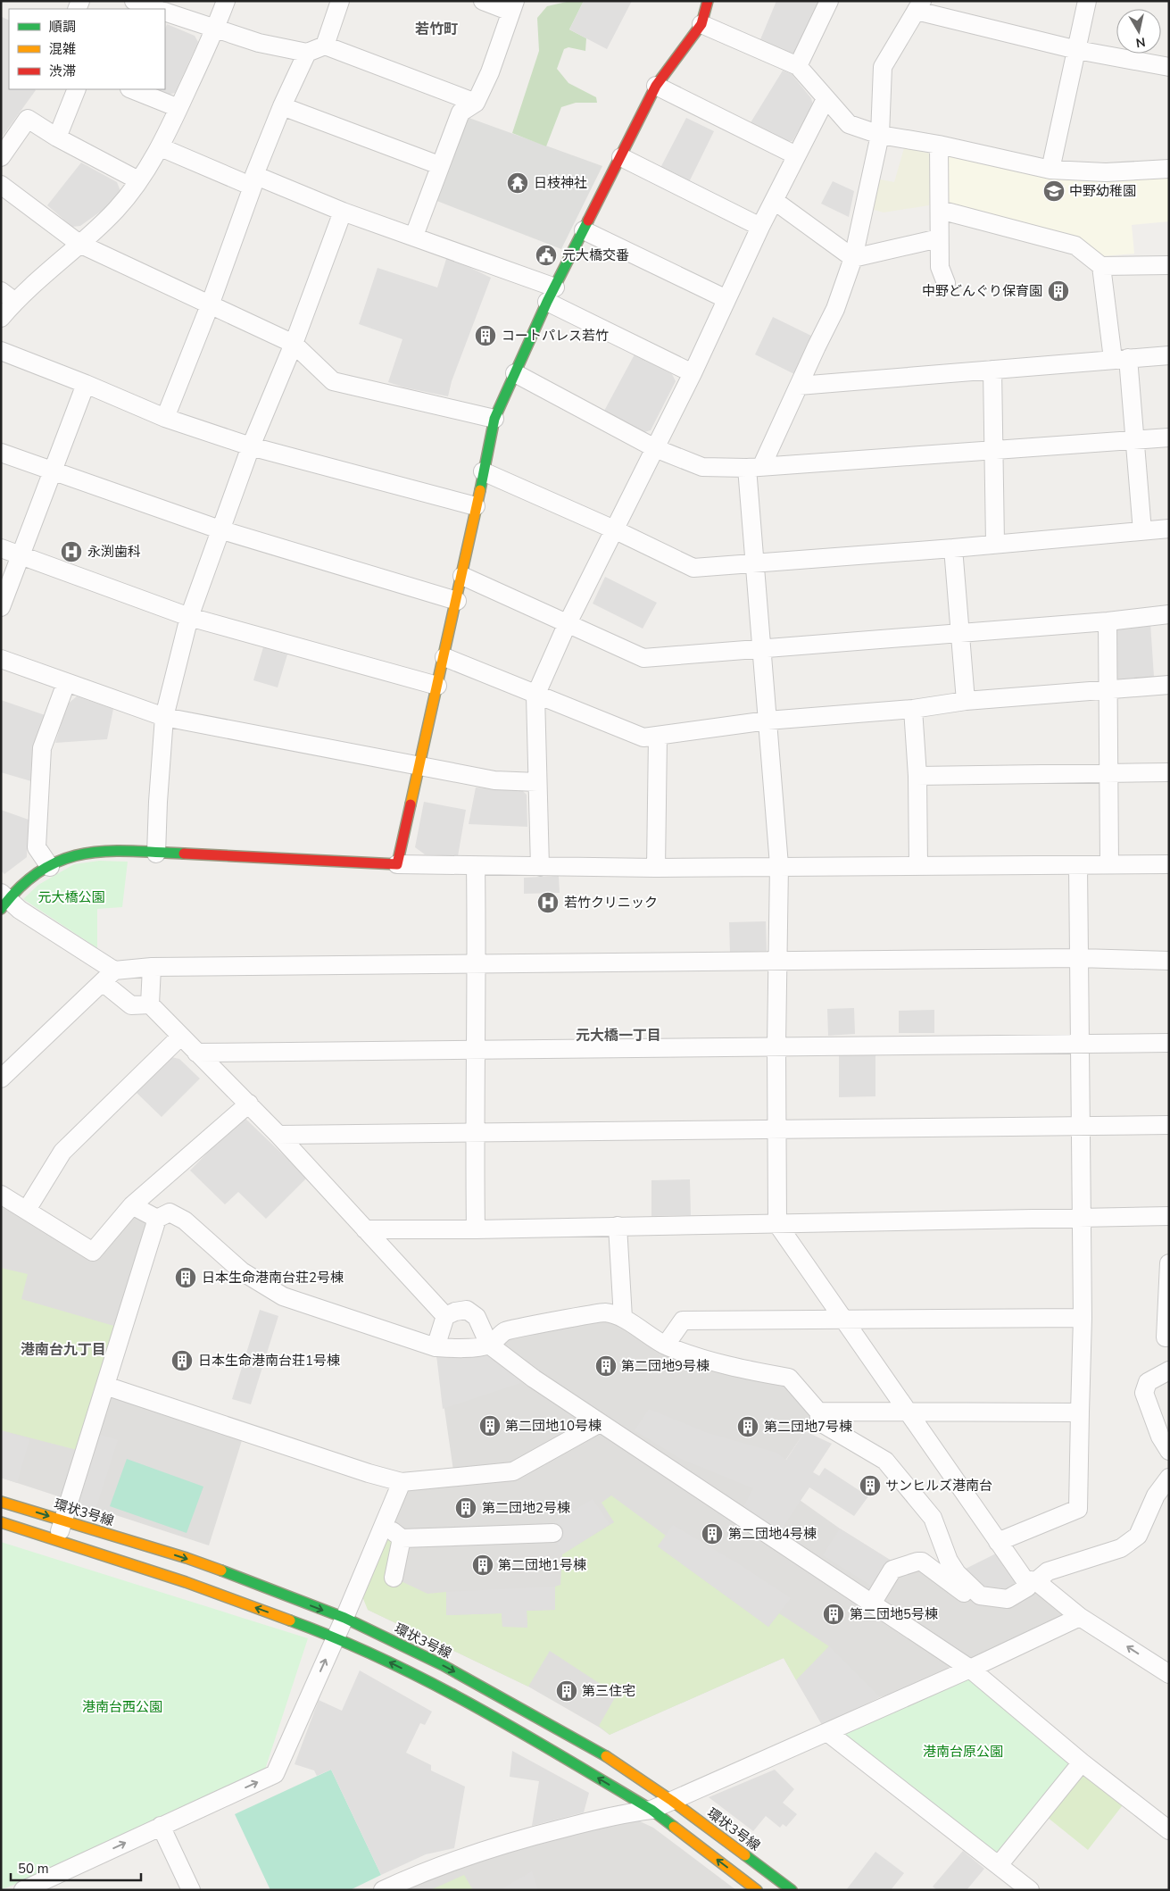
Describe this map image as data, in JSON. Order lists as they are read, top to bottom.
{
  "streets": {
    "street": ["環状3号線"]
  },
  "districts": ["若竹町", "元大橋一丁目", "港南台九丁目"],
  "parks": ["元大橋公園", "港南台西公園", "港南台原公園"],
  "places": {
    "temple": ["日枝神社"],
    "school or university": ["中野幼稚園"],
    "public building": ["元大橋交番"],
    "building": [
      "中野どんぐり保育園",
      "コートパレス若竹",
      "日本生命港南台荘2号棟",
      "日本生命港南台荘1号棟",
      "第二団地9号棟",
      "第二団地10号棟",
      "第二団地7号棟",
      "サンヒルズ港南台",
      "第二団地2号棟",
      "第二団地4号棟",
      "第二団地1号棟",
      "第二団地5号棟",
      "第三住宅"
    ],
    "hospital": ["永渕歯科", "若竹クリニック"]
  },
  "legend": ["順調", "混雑", "渋滞"],
  "scale_bar": "50 m",
  "north": "bottom"
}
